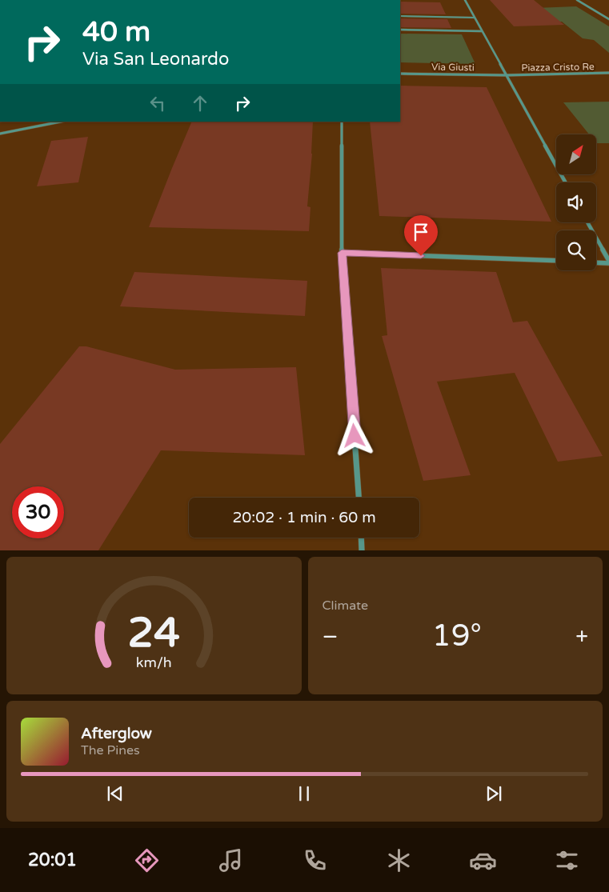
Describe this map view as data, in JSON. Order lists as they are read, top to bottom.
{
  "streets": {
    "street": ["Via Giusti", "Piazza Cristo Re"]
  },
  "crossings": [
    ["Via Giusti", "Piazza Cristo Re"]
  ],
  "north": "top right",
  "page": {
    "turn": ["40 m", "Via San Leonardo"],
    "limit": "30",
    "trip": "20:02 · 1 min · 60 m",
    "tile": "Climate",
    "heat": ["−", "19°", "+"],
    "song": ["Afterglow", "The Pines"],
    "tabs": "20:01",
    "gauge": ["24", "km/h"]
  }
}
